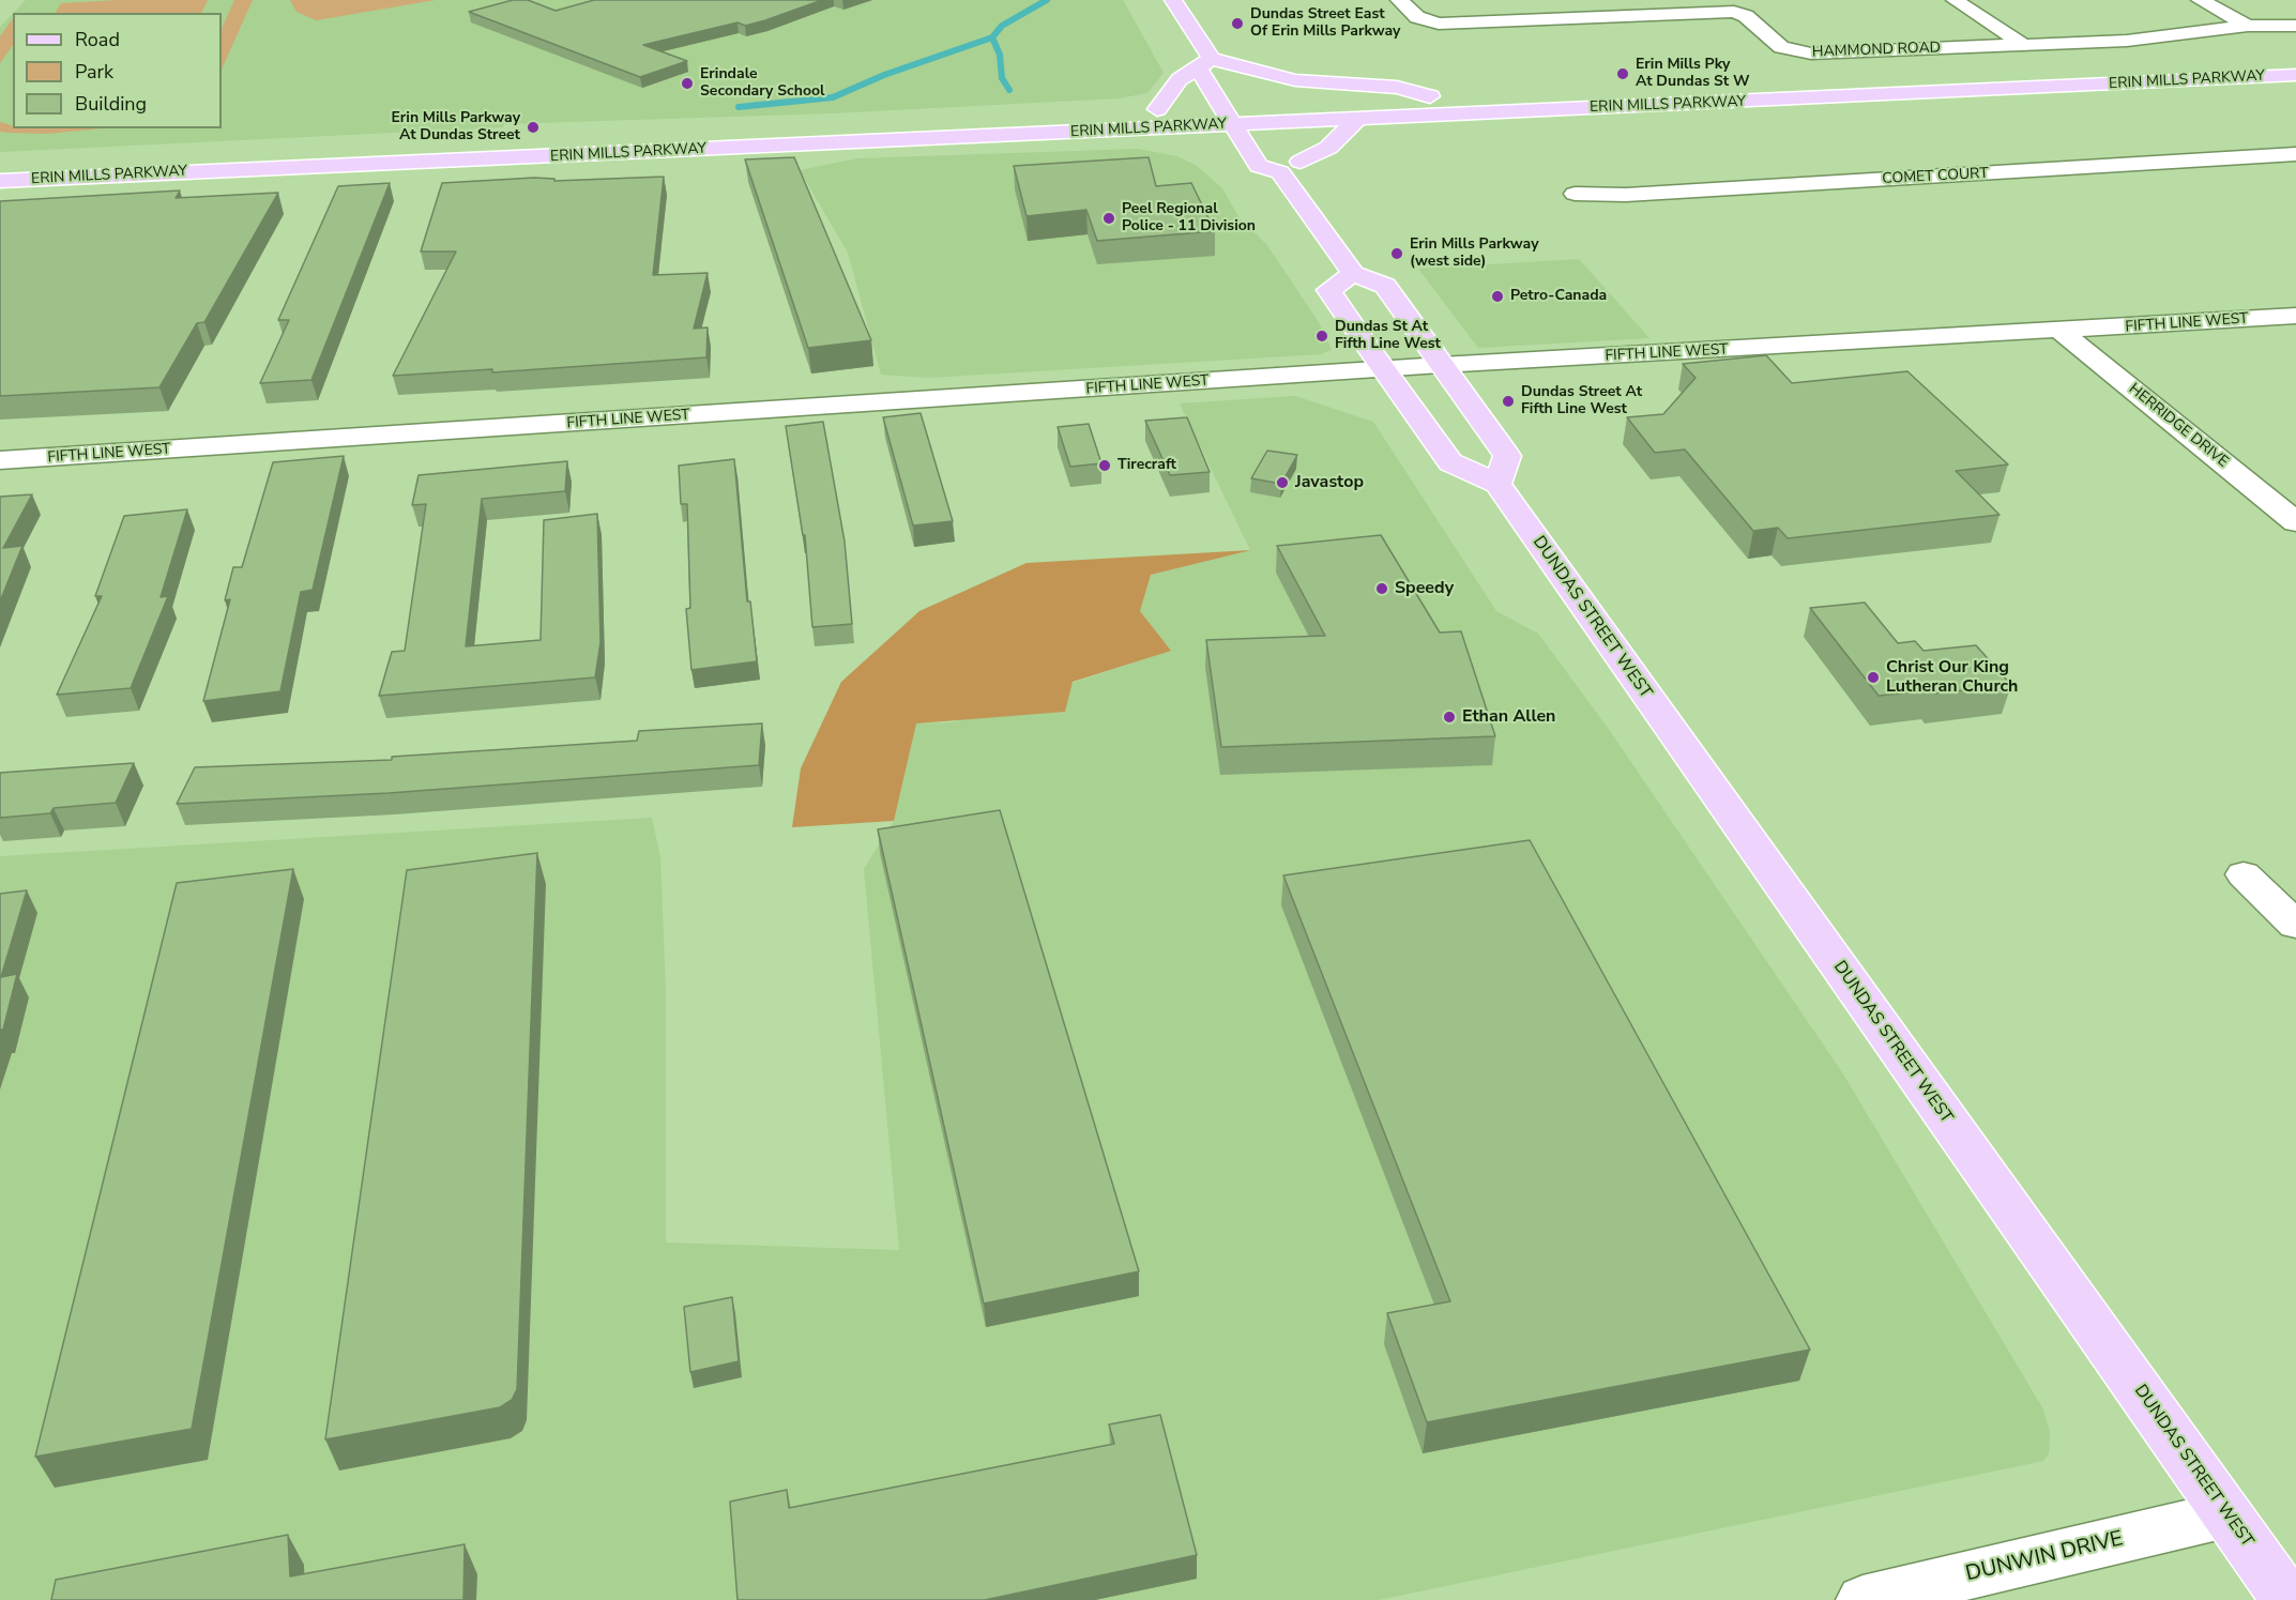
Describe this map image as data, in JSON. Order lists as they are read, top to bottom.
{
  "streets": {
    "main road": ["ERIN MILLS PARKWAY", "DUNDAS STREET WEST"],
    "street": [
      "HAMMOND ROAD",
      "COMET COURT",
      "FIFTH LINE WEST",
      "HERRIDGE DRIVE",
      "DUNWIN DRIVE"
    ]
  },
  "crossings": [
    ["FIFTH LINE WEST", "HERRIDGE DRIVE"],
    ["DUNDAS STREET WEST", "DUNWIN DRIVE"]
  ],
  "places": [
    "Dundas Street East Of Erin Mills Parkway",
    "Erin Mills Pky At Dundas St W",
    "Erindale Secondary School",
    "Erin Mills Parkway At Dundas Street",
    "Peel Regional Police - 11 Division",
    "Erin Mills Parkway (west side)",
    "Petro-Canada",
    "Dundas St At Fifth Line West",
    "Dundas Street At Fifth Line West",
    "Tirecraft",
    "Javastop",
    "Speedy",
    "Christ Our King Lutheran Church",
    "Ethan Allen"
  ],
  "legend": ["Road", "Park", "Building"]
}
